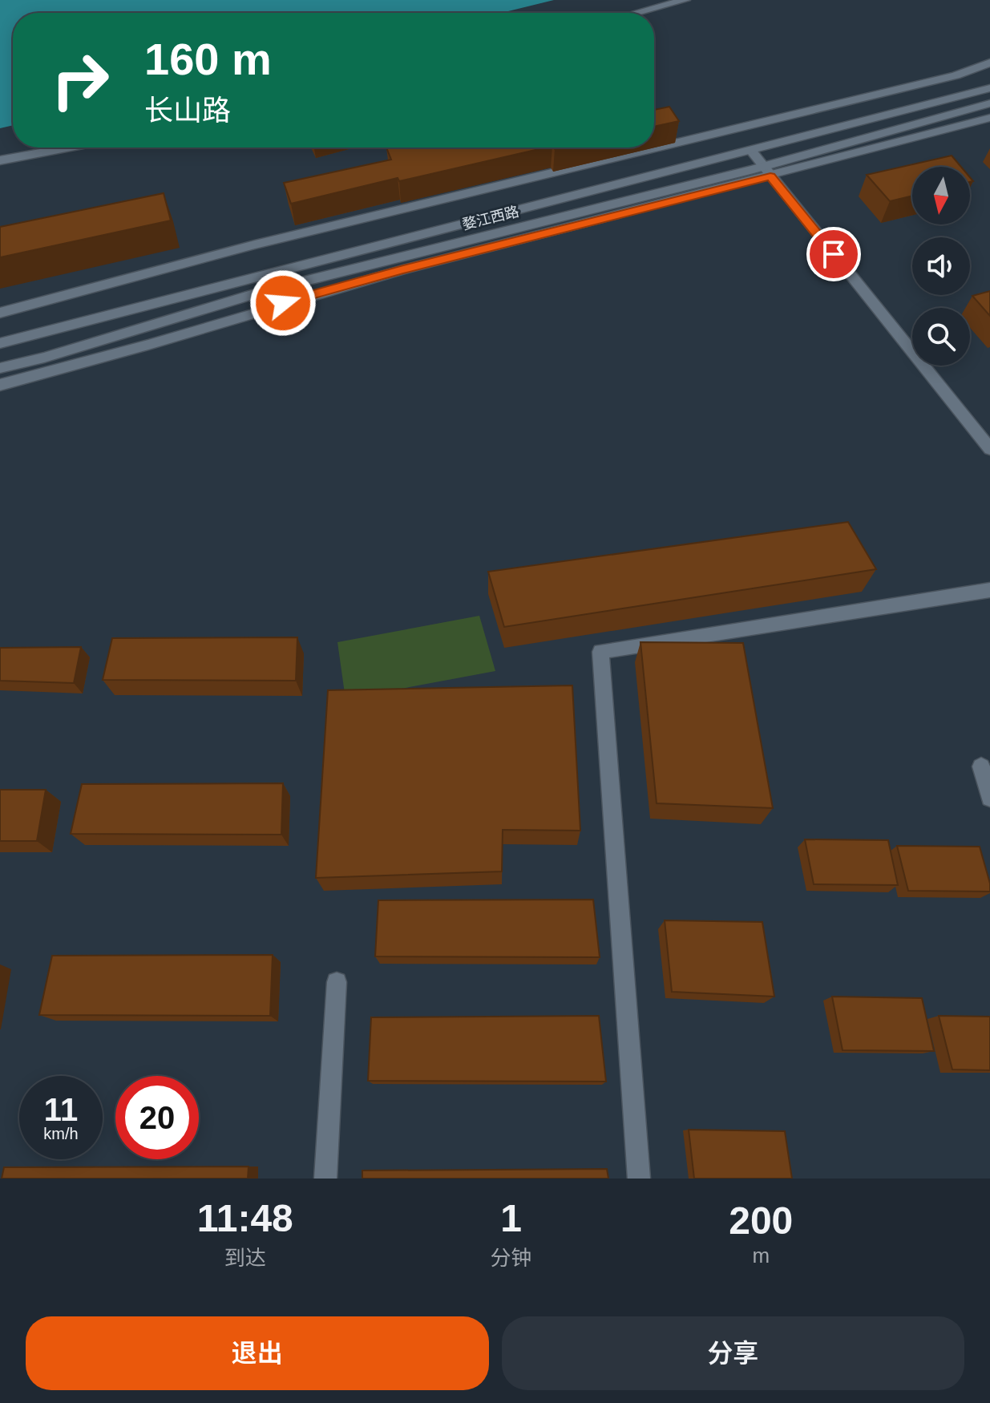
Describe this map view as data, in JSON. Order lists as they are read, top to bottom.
{
  "streets": {
    "main road": ["婺江西路"]
  },
  "north": "bottom",
  "page": {
    "turn": ["160 m", "长山路"],
    "speed": "11 km/h",
    "limit": "20",
    "eta": [
      "11:48",
      "到达",
      "1",
      "分钟",
      "200",
      "m"
    ],
    "buttons": ["退出", "分享"]
  }
}
